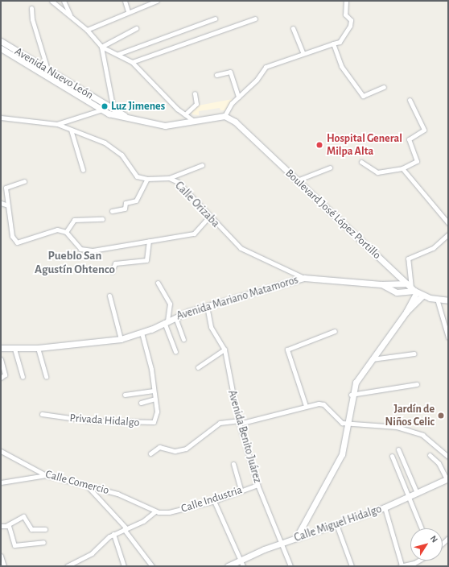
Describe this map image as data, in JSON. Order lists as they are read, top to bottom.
{
  "streets": {
    "street": [
      "Avenida Nuevo León",
      "Calle Orizaba",
      "Boulevard José López Portillo",
      "Avenida Mariano Matamoros",
      "Privada Hidalgo",
      "Avenida Benito Juárez",
      "Calle Comercio",
      "Calle Industria",
      "Calle Miguel Hidalgo"
    ]
  },
  "crossings": [
    ["Avenida Nuevo León", "Calle Orizaba"],
    ["Avenida Nuevo León", "Boulevard José López Portillo"],
    ["Calle Orizaba", "Avenida Mariano Matamoros"],
    ["Boulevard José López Portillo", "Avenida Mariano Matamoros"],
    ["Avenida Mariano Matamoros", "Privada Hidalgo"],
    ["Avenida Mariano Matamoros", "Avenida Benito Juárez"],
    ["Avenida Benito Juárez", "Calle Industria"],
    ["Avenida Benito Juárez", "Calle Miguel Hidalgo"],
    ["Calle Comercio", "Calle Industria"]
  ],
  "districts": ["Pueblo San Agustín Ohtenco"],
  "places": ["Luz Jimenes", "Hospital General Milpa Alta", "Jardín de Niños Celic"],
  "north": "top right"
}
